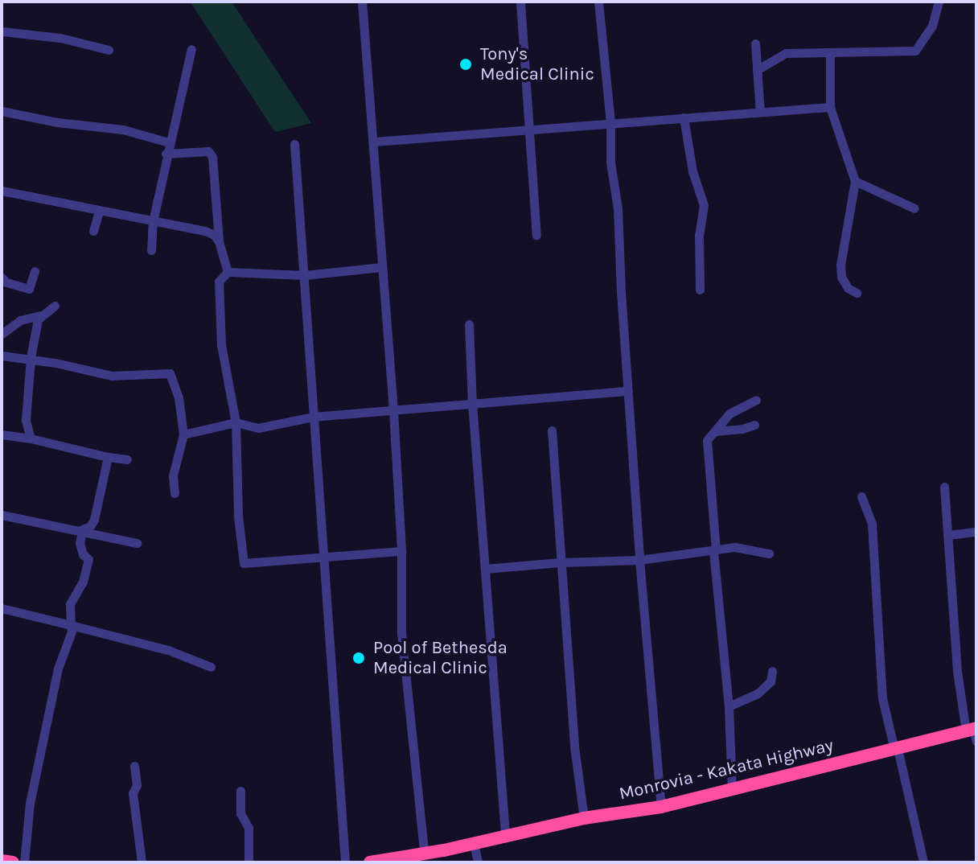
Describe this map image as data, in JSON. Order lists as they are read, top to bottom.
{
  "streets": {
    "highway": ["Monrovia - Kakata Highway"]
  },
  "places": ["Tony's Medical Clinic", "Pool of Bethesda Medical Clinic"]
}
